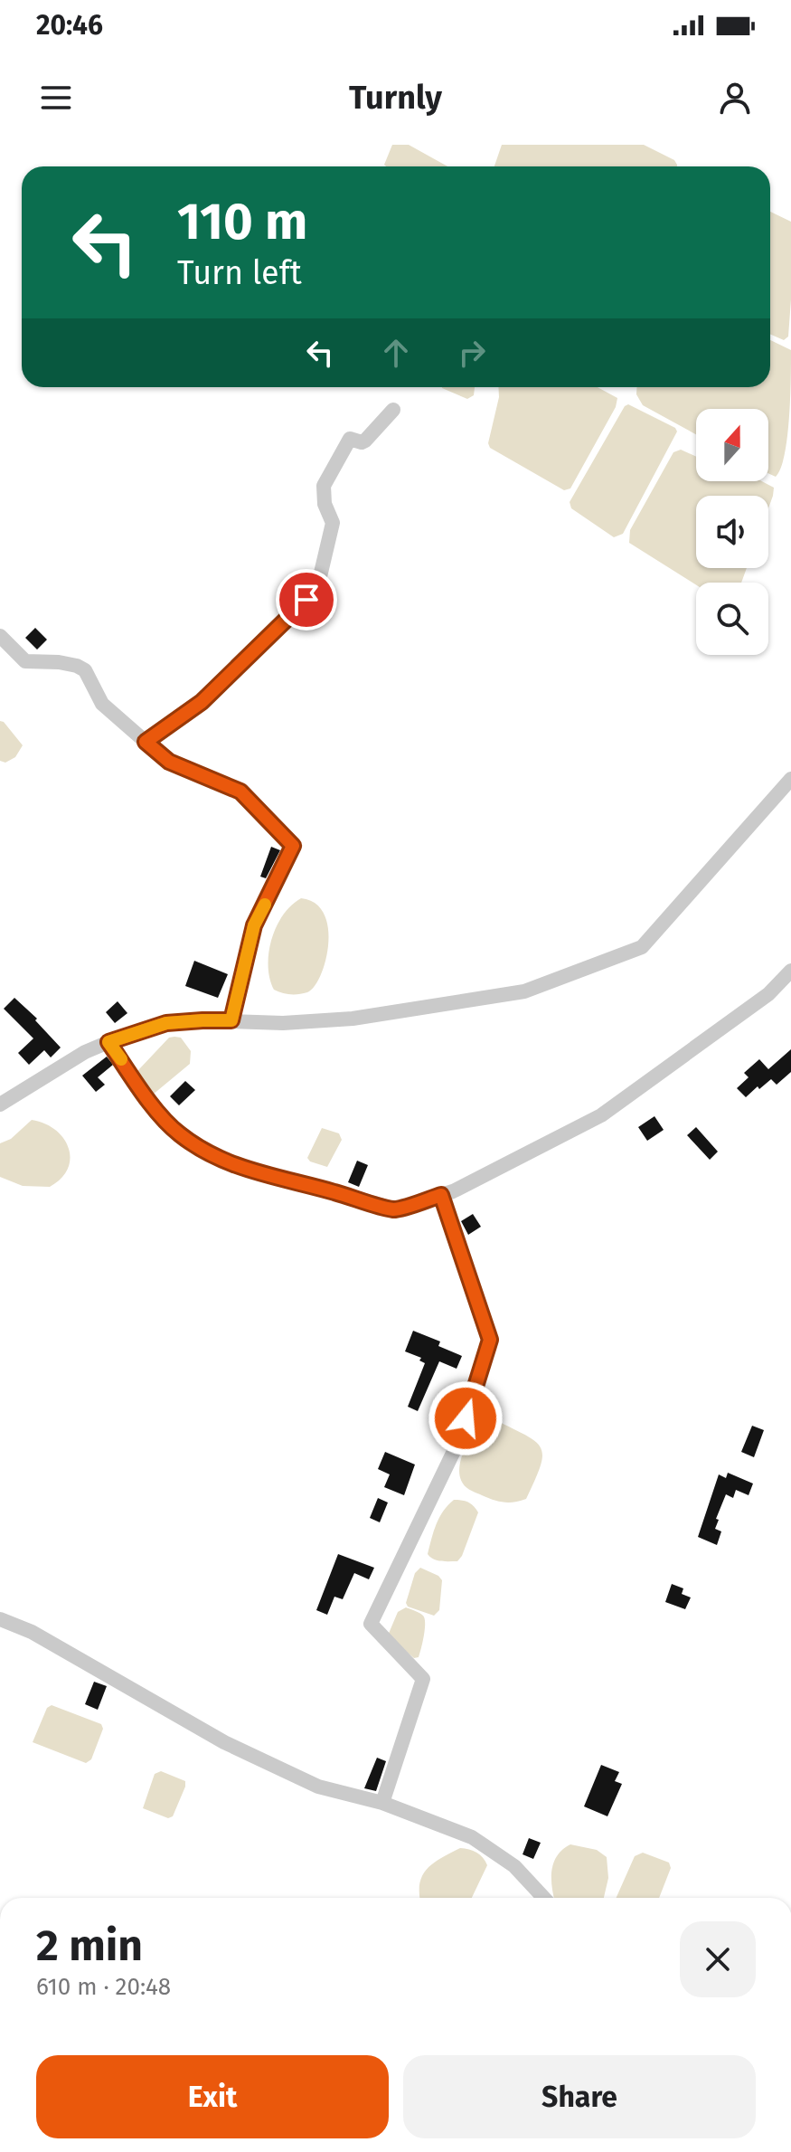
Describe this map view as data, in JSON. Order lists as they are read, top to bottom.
{
  "north": "top",
  "page": {
    "status": "20:46",
    "header": "Turnly",
    "turn": ["110 m", "Turn left"],
    "heading": ["2 min", "610 m · 20:48"],
    "buttons": ["Exit", "Share"]
  }
}
